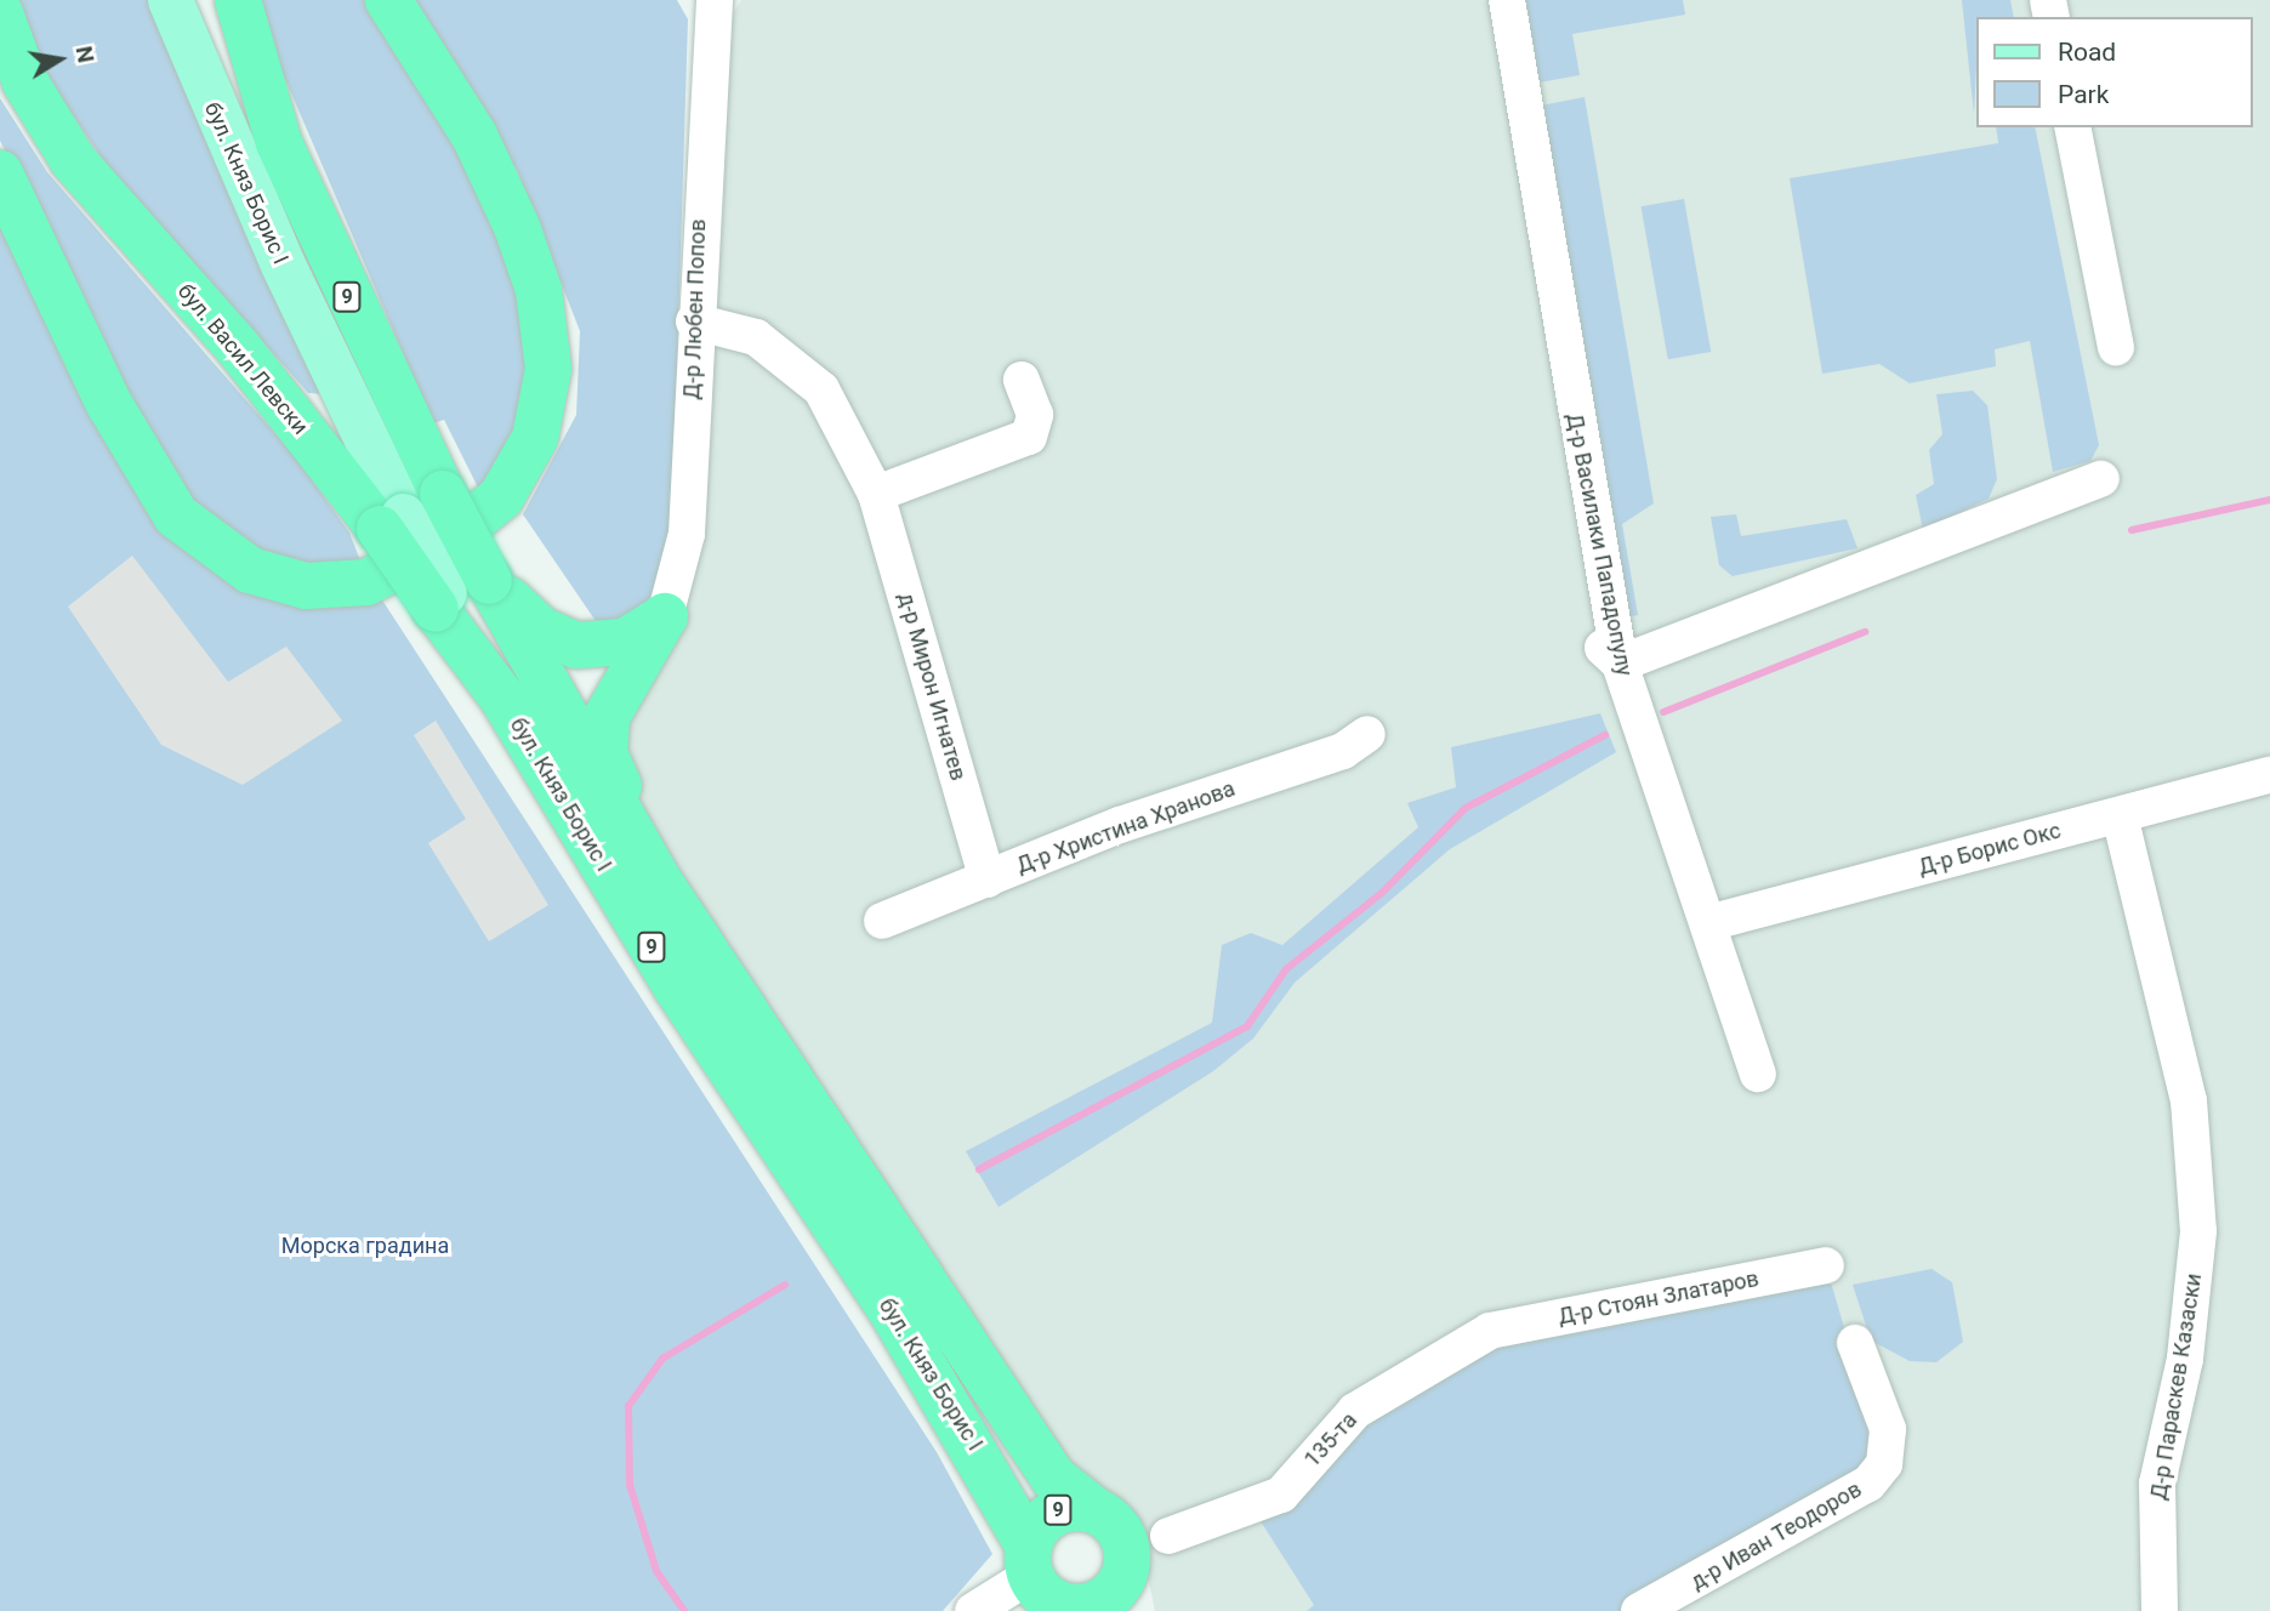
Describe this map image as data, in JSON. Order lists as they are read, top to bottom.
{
  "streets": {
    "highway": ["бул. Княз Борис I", "9", "бул. Васил Левски"],
    "street": [
      "Д-р Любен Попов",
      "Д-р Василаки Пападопулу",
      "д-р Мирон Игнатев",
      "Д-р Христина Хранова",
      "Д-р Борис Окс",
      "Д-р Стоян Златаров",
      "Д-р Параскев Казаски",
      "135-та",
      "д-р Иван Теодоров"
    ]
  },
  "crossings": [
    ["бул. Княз Борис I", "9"],
    ["бул. Княз Борис I", "бул. Васил Левски"],
    ["бул. Княз Борис I", "135-та"],
    ["9", "135-та"],
    ["Д-р Любен Попов", "д-р Мирон Игнатев"],
    ["Д-р Василаки Пападопулу", "Д-р Борис Окс"],
    ["д-р Мирон Игнатев", "Д-р Христина Хранова"],
    ["Д-р Борис Окс", "Д-р Параскев Казаски"],
    ["Д-р Стоян Златаров", "135-та"]
  ],
  "parks": ["Морска градина"],
  "legend": ["Road", "Park"],
  "north": "right"
}
